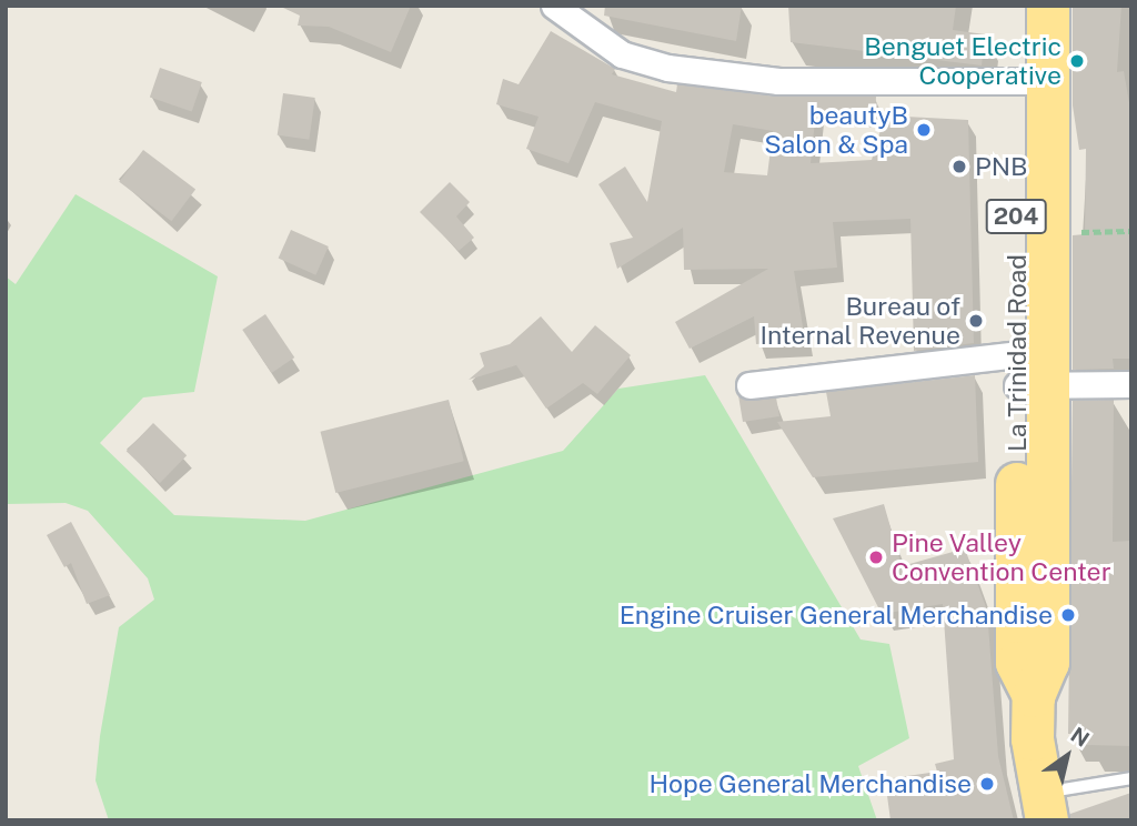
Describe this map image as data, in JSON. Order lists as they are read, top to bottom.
{
  "streets": {
    "highway": ["204", "La Trinidad Road"]
  },
  "places": [
    "Benguet Electric Cooperative",
    "beautyB Salon & Spa",
    "PNB",
    "Bureau of Internal Revenue",
    "Pine Valley Convention Center",
    "Engine Cruiser General Merchandise",
    "Hope General Merchandise"
  ],
  "north": "top right"
}
